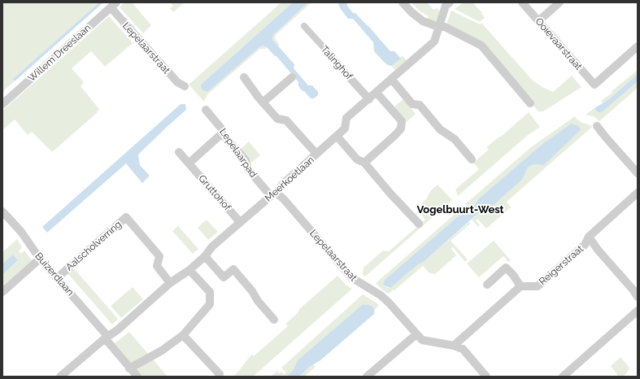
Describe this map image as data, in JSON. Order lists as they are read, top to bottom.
{
  "streets": {
    "street": [
      "Ooievaarstraat",
      "Lepelaarstraat",
      "Willem Dreeslaan",
      "Talinghof",
      "Lepelaarpad",
      "Meerkoetlaan",
      "Gruttohof",
      "Aalscholverring",
      "Reigerstraat",
      "Buizerdlaan"
    ]
  },
  "crossings": [
    ["Lepelaarstraat", "Willem Dreeslaan"],
    ["Lepelaarstraat", "Lepelaarpad"],
    ["Lepelaarstraat", "Meerkoetlaan"],
    ["Talinghof", "Meerkoetlaan"],
    ["Lepelaarpad", "Meerkoetlaan"],
    ["Meerkoetlaan", "Gruttohof"],
    ["Meerkoetlaan", "Aalscholverring"],
    ["Meerkoetlaan", "Buizerdlaan"],
    ["Aalscholverring", "Buizerdlaan"]
  ],
  "districts": ["Vogelbuurt-West"]
}
